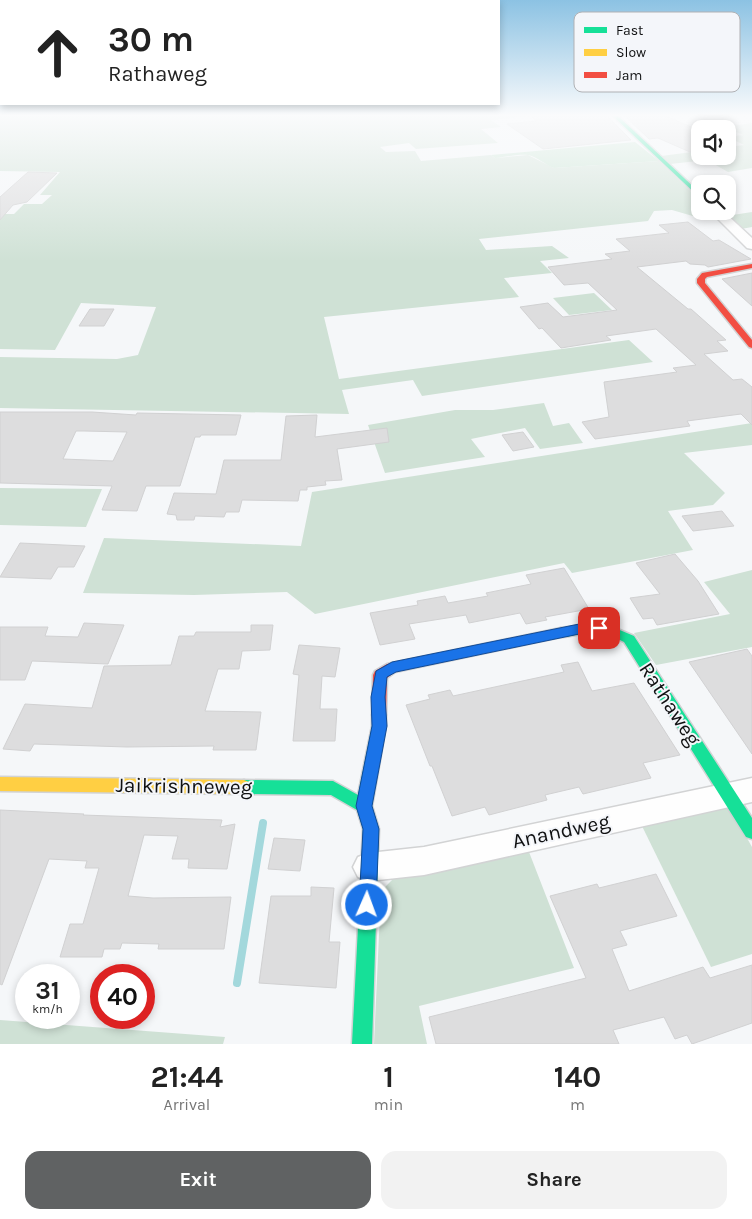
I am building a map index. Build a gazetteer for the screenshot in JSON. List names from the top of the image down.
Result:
{
  "streets": {
    "street": ["Rathaweg", "Jaikrishneweg", "Anandweg"]
  },
  "crossings": [
    ["Rathaweg", "Jaikrishneweg"],
    ["Rathaweg", "Anandweg"]
  ],
  "legend": ["Fast", "Slow", "Jam"],
  "page": {
    "turn": ["30 m", "Rathaweg"],
    "speed": "31 km/h",
    "limit": "40",
    "eta": [
      "21:44",
      "Arrival",
      "1",
      "min",
      "140",
      "m"
    ],
    "buttons": ["Exit", "Share"]
  }
}
